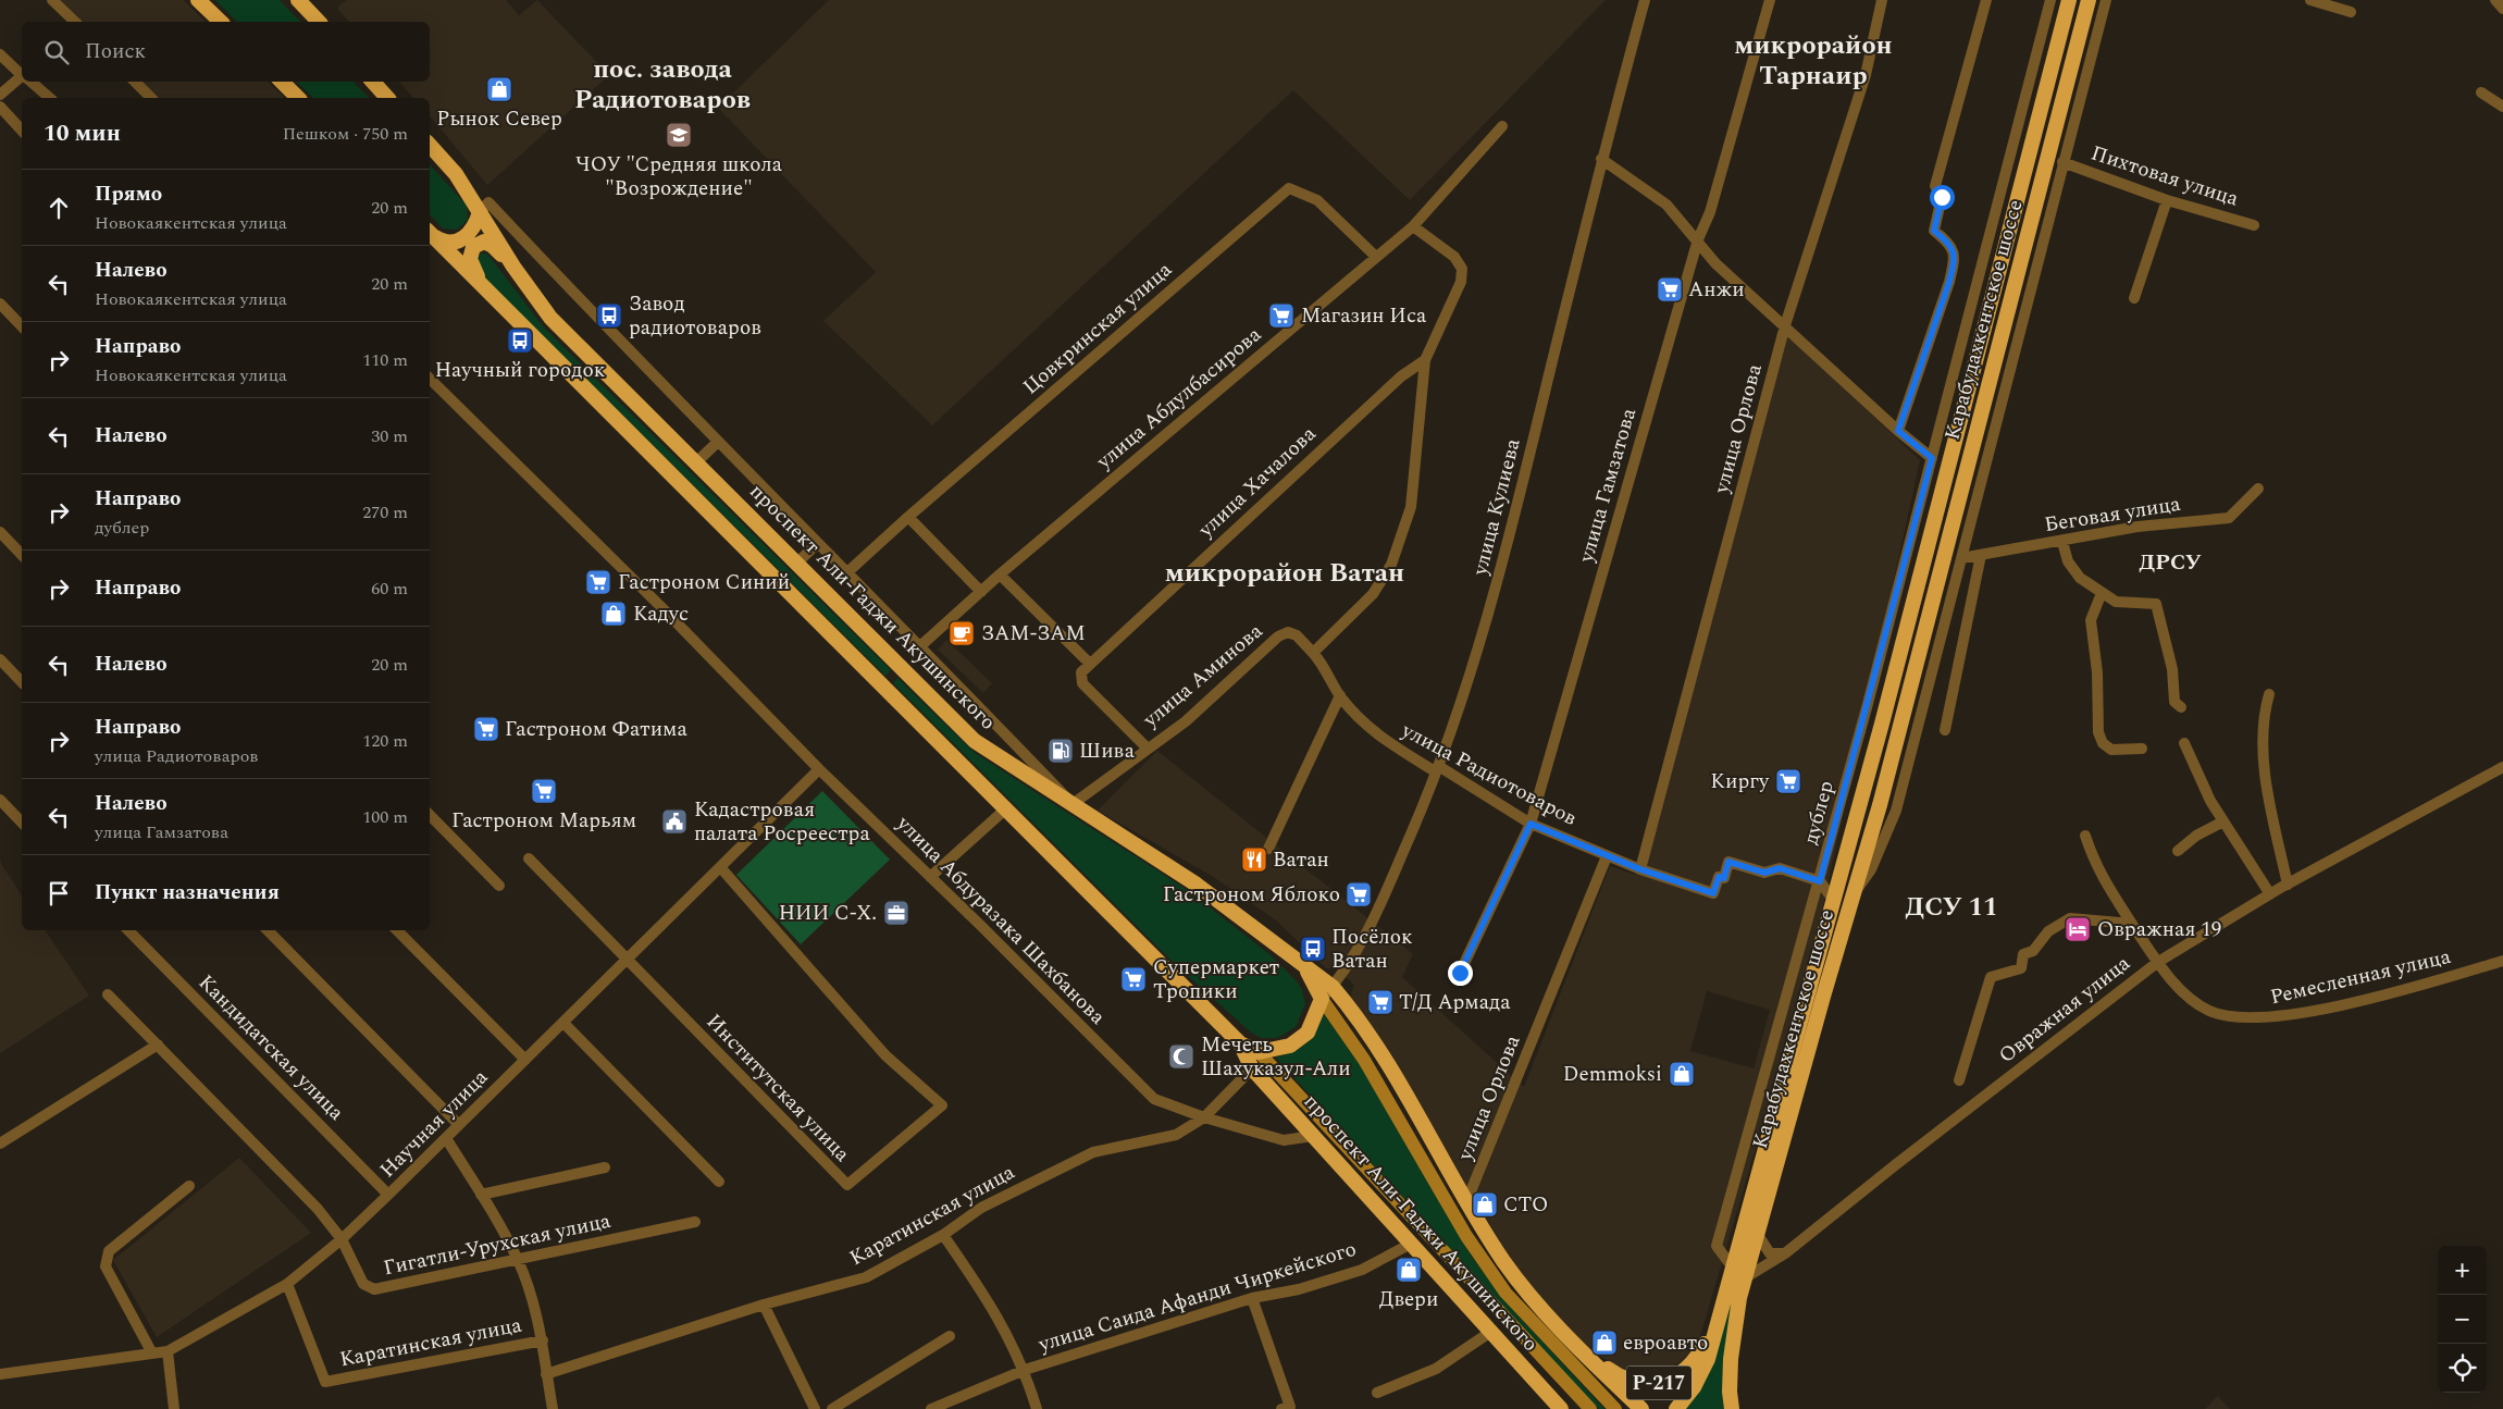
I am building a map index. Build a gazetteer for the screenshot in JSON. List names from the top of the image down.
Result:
{
  "streets": {
    "highway": ["Карабудахкентское шоссе", "проспект Али-Гаджи Акушинского", "Р-217"],
    "street": [
      "Пихтовая улица",
      "Цовкринская улица",
      "улица Абдулбасирова",
      "улица Орлова",
      "улица Хачалова",
      "улица Гамзатова",
      "улица Кулиева",
      "Беговая улица",
      "улица Аминова",
      "улица Радиотоваров",
      "дублер",
      "улица Абдуразака Шахбанова",
      "Ремесленная улица",
      "Овражная улица",
      "Кандидатская улица",
      "Институтская улица",
      "Научная улица",
      "Каратинская улица",
      "Гигатли-Урухская улица",
      "улица Саида Афанди Чиркейского"
    ]
  },
  "crossings": [
    ["Карабудахкентское шоссе", "дублер"],
    ["Карабудахкентское шоссе", "Овражная улица"],
    ["Карабудахкентское шоссе", "Р-217"],
    ["Цовкринская улица", "улица Абдулбасирова"],
    ["улица Орлова", "проспект Али-Гаджи Акушинского"],
    ["улица Орлова", "улица Радиотоваров"],
    ["улица Хачалова", "улица Аминова"],
    ["улица Гамзатова", "улица Радиотоваров"],
    ["улица Кулиева", "проспект Али-Гаджи Акушинского"],
    ["улица Кулиева", "улица Радиотоваров"],
    ["проспект Али-Гаджи Акушинского", "улица Аминова"],
    ["проспект Али-Гаджи Акушинского", "улица Абдуразака Шахбанова"],
    ["проспект Али-Гаджи Акушинского", "Каратинская улица"],
    ["проспект Али-Гаджи Акушинского", "улица Саида Афанди Чиркейского"],
    ["проспект Али-Гаджи Акушинского", "Р-217"],
    ["улица Аминова", "улица Радиотоваров"],
    ["улица Радиотоваров", "дублер"],
    ["улица Абдуразака Шахбанова", "Научная улица"],
    ["улица Абдуразака Шахбанова", "Каратинская улица"],
    ["Ремесленная улица", "Овражная улица"],
    ["Кандидатская улица", "Научная улица"],
    ["Институтская улица", "Научная улица"],
    ["Научная улица", "Каратинская улица"],
    ["Научная улица", "Гигатли-Урухская улица"]
  ],
  "districts": [
    "микрорайон Тарнаир",
    "пос. завода Радиотоваров",
    "ДРСУ",
    "микрорайон Ватан",
    "ДСУ 11"
  ],
  "places": {
    "shop": [
      "Рынок Север",
      "Кадус",
      "Demmoksi",
      "СТО",
      "Двери",
      "евроавто"
    ],
    "school or university": ["ЧОУ \"Средняя школа \"Возрождение\""],
    "supermarket": [
      "Анжи",
      "Магазин Иса",
      "Гастроном Синий",
      "Гастроном Фатима",
      "Киргу",
      "Гастроном Марьям",
      "Гастроном Яблоко",
      "Супермаркет Тропики",
      "Т/Д Армада"
    ],
    "bus stop": ["Завод радиотоваров", "Научный городок", "Посёлок Ватан"],
    "cafe": ["ЗАМ-ЗАМ"],
    "fuel station": ["Шива"],
    "public building": ["Кадастровая палата Росреестра"],
    "restaurant": ["Ватан"],
    "office": ["НИИ С-Х."],
    "hotel": ["Овражная 19"],
    "mosque": ["Мечеть Шахуказул-Али"]
  },
  "page": {
    "search": "Поиск",
    "heading": ["10 мин", "Пешком · 750 m"],
    "list": [
      ["Прямо", "Новокаякентская улица", "20 m"],
      ["Налево", "Новокаякентская улица", "20 m"],
      ["Направо", "Новокаякентская улица", "110 m"],
      ["Налево", "30 m"],
      ["Направо", "дублер", "270 m"],
      ["Направо", "60 m"],
      ["Налево", "20 m"],
      ["Направо", "улица Радиотоваров", "120 m"],
      ["Налево", "улица Гамзатова", "100 m"],
      "Пункт назначения"
    ],
    "map_buttons": ["+", "−"]
  }
}
